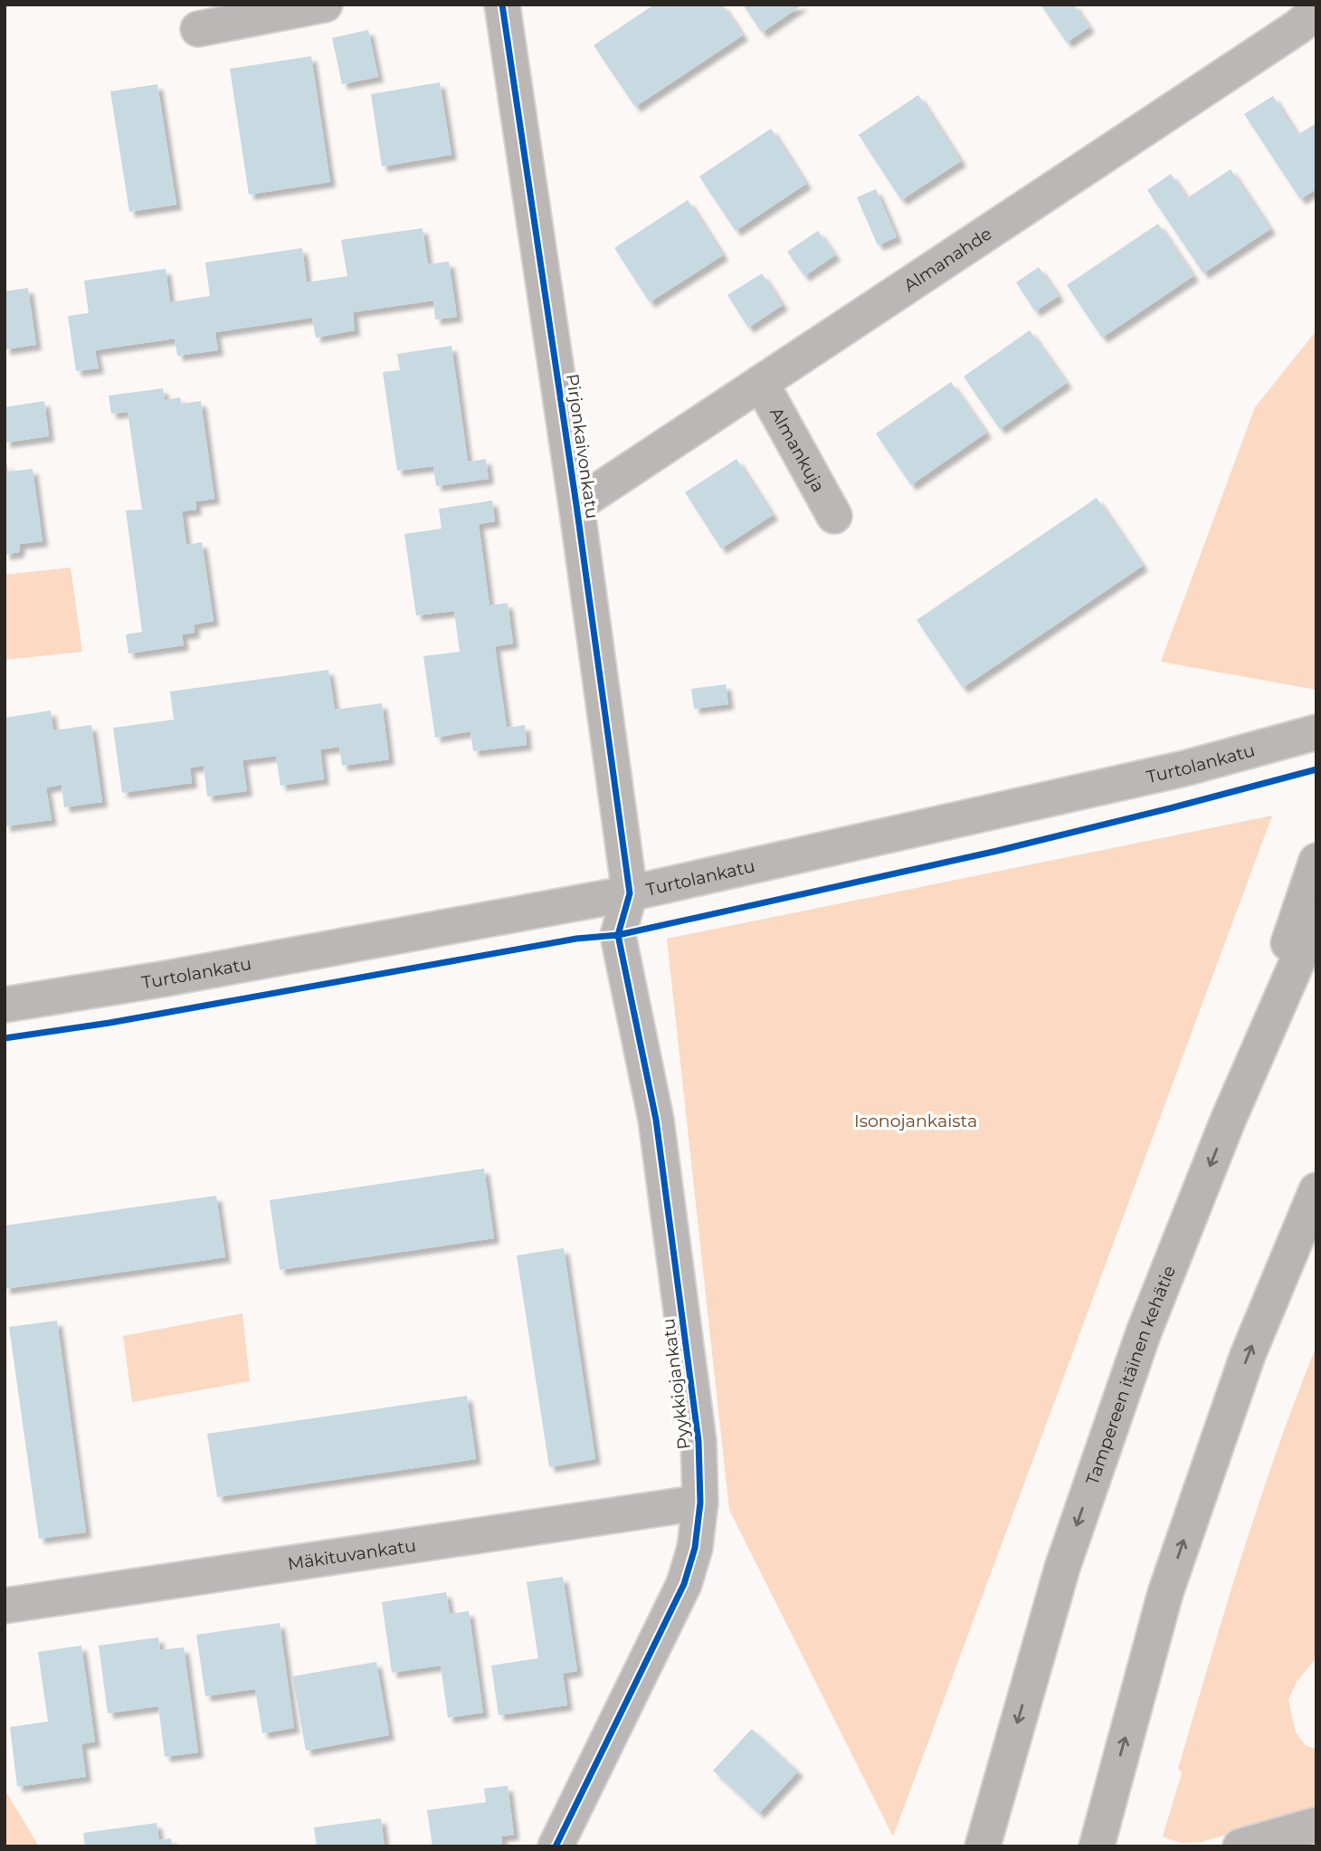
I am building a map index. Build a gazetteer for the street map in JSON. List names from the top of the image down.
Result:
{
  "streets": {
    "highway": ["Tampereen itäinen kehätie"],
    "main road": ["Pirjonkaivonkatu", "Turtolankatu"],
    "street": [
      "Almanahde",
      "Almankuja",
      "Pyykkiojankatu",
      "Mäkituvankatu"
    ]
  },
  "crossings": [
    ["Almanahde", "Pirjonkaivonkatu"],
    ["Almanahde", "Almankuja"],
    ["Pirjonkaivonkatu", "Turtolankatu"],
    ["Pirjonkaivonkatu", "Pyykkiojankatu"],
    ["Turtolankatu", "Pyykkiojankatu"],
    ["Pyykkiojankatu", "Mäkituvankatu"]
  ],
  "parks": ["Isonojankaista"]
}
